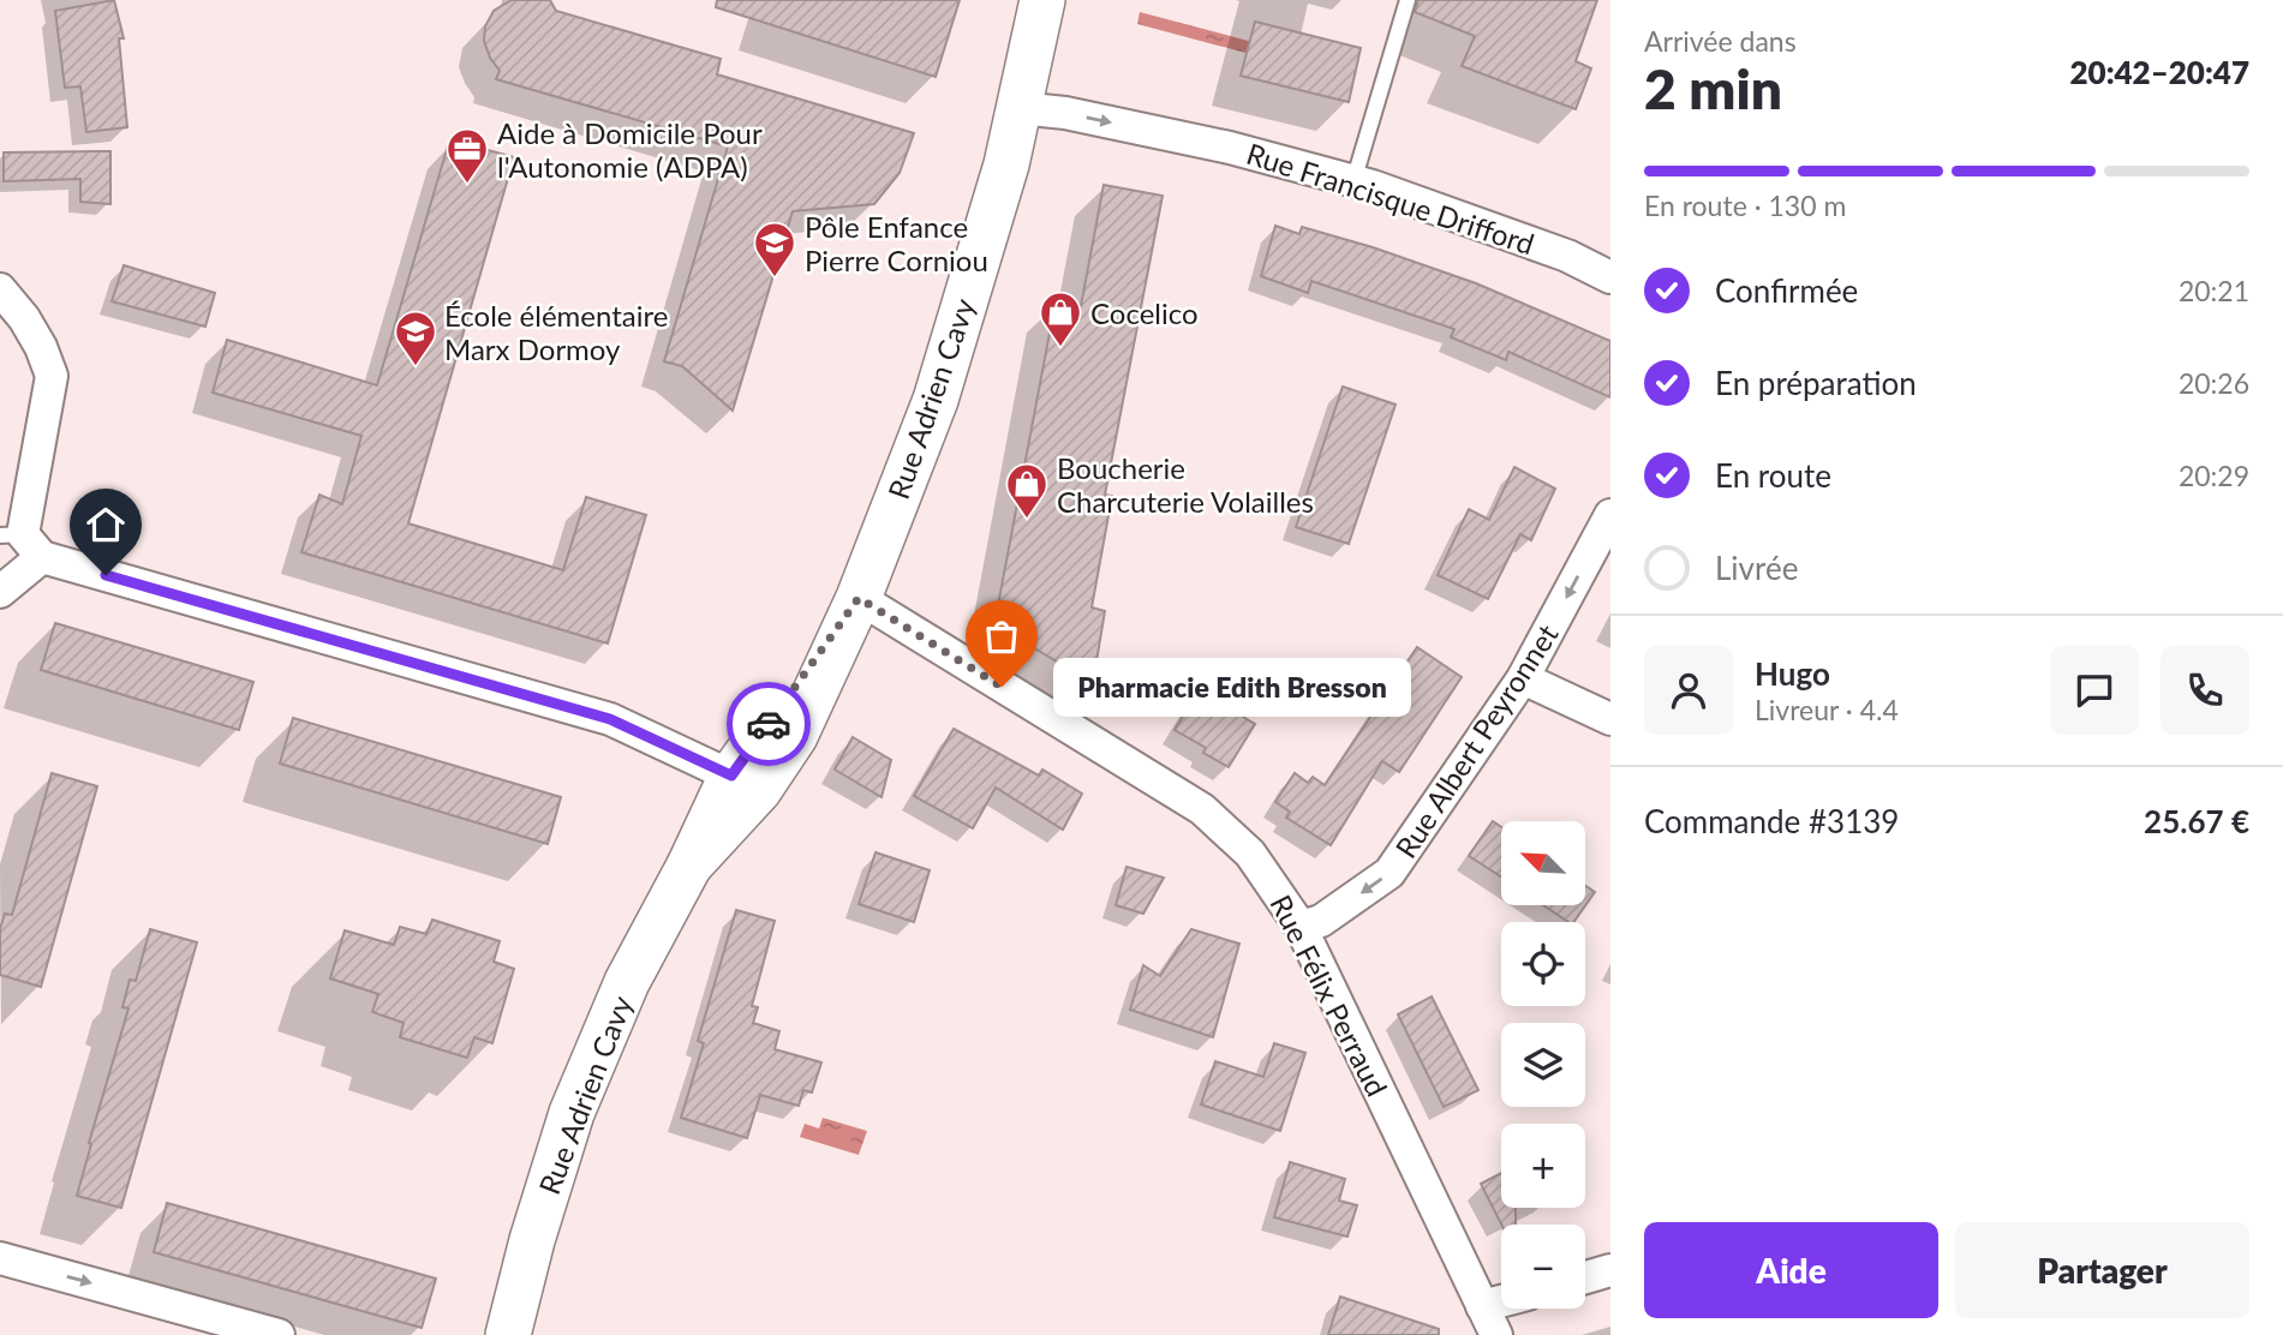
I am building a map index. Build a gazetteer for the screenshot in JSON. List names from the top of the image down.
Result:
{
  "streets": {
    "main road": ["Rue Adrien Cavy"],
    "street": ["Rue Francisque Drifford", "Rue Albert Peyronnet", "Rue Félix Perraud"]
  },
  "crossings": [
    ["Rue Francisque Drifford", "Rue Adrien Cavy"],
    ["Rue Adrien Cavy", "Rue Félix Perraud"],
    ["Rue Albert Peyronnet", "Rue Félix Perraud"]
  ],
  "one_way": ["Rue Francisque Drifford", "Rue Albert Peyronnet"],
  "places": {
    "office": ["Aide à Domicile Pour l'Autonomie (ADPA)"],
    "school or university": ["Pôle Enfance Pierre Corniou", "École élémentaire Marx Dormoy"],
    "shop": ["Cocelico", "Boucherie Charcuterie Volailles"],
    "other": ["Pharmacie Edith Bresson"]
  },
  "north": "top left",
  "page": {
    "heading": ["2 min", "Arrivée dans", "20:42–20:47"],
    "panel": [
      "Hugo",
      "Livreur · 4.4",
      "Commande #3139",
      "25.67 €"
    ],
    "bar": "En route · 130 m",
    "list": [
      ["Confirmée", "20:21"],
      ["En préparation", "20:26"],
      ["En route", "20:29"],
      "Livrée"
    ],
    "bubble": "Pharmacie Edith Bresson",
    "map_buttons": ["+", "−"],
    "buttons": ["Aide", "Partager"]
  }
}
